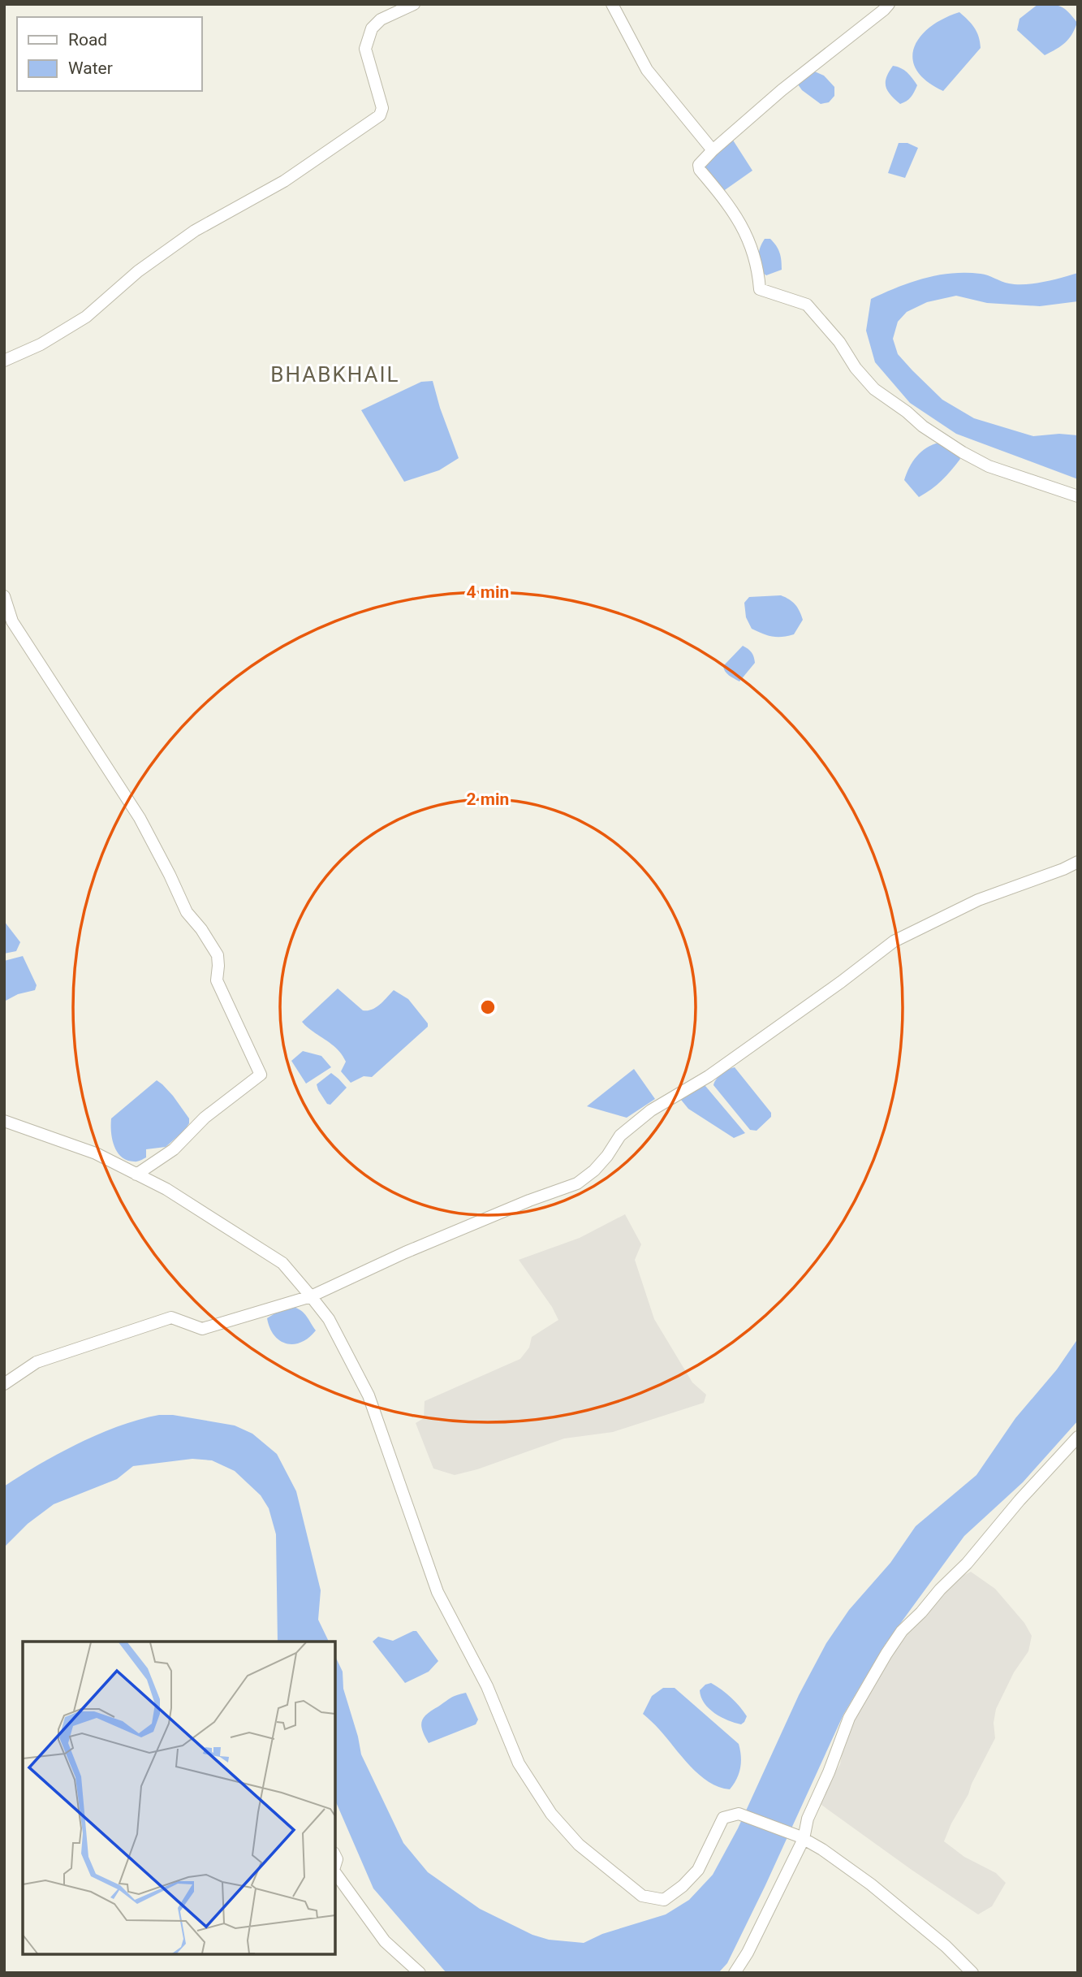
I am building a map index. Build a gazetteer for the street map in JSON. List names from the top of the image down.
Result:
{
  "districts": ["BHABKHAIL"],
  "legend": ["Road", "Water"],
  "rings": ["4 min", "2 min"]
}
